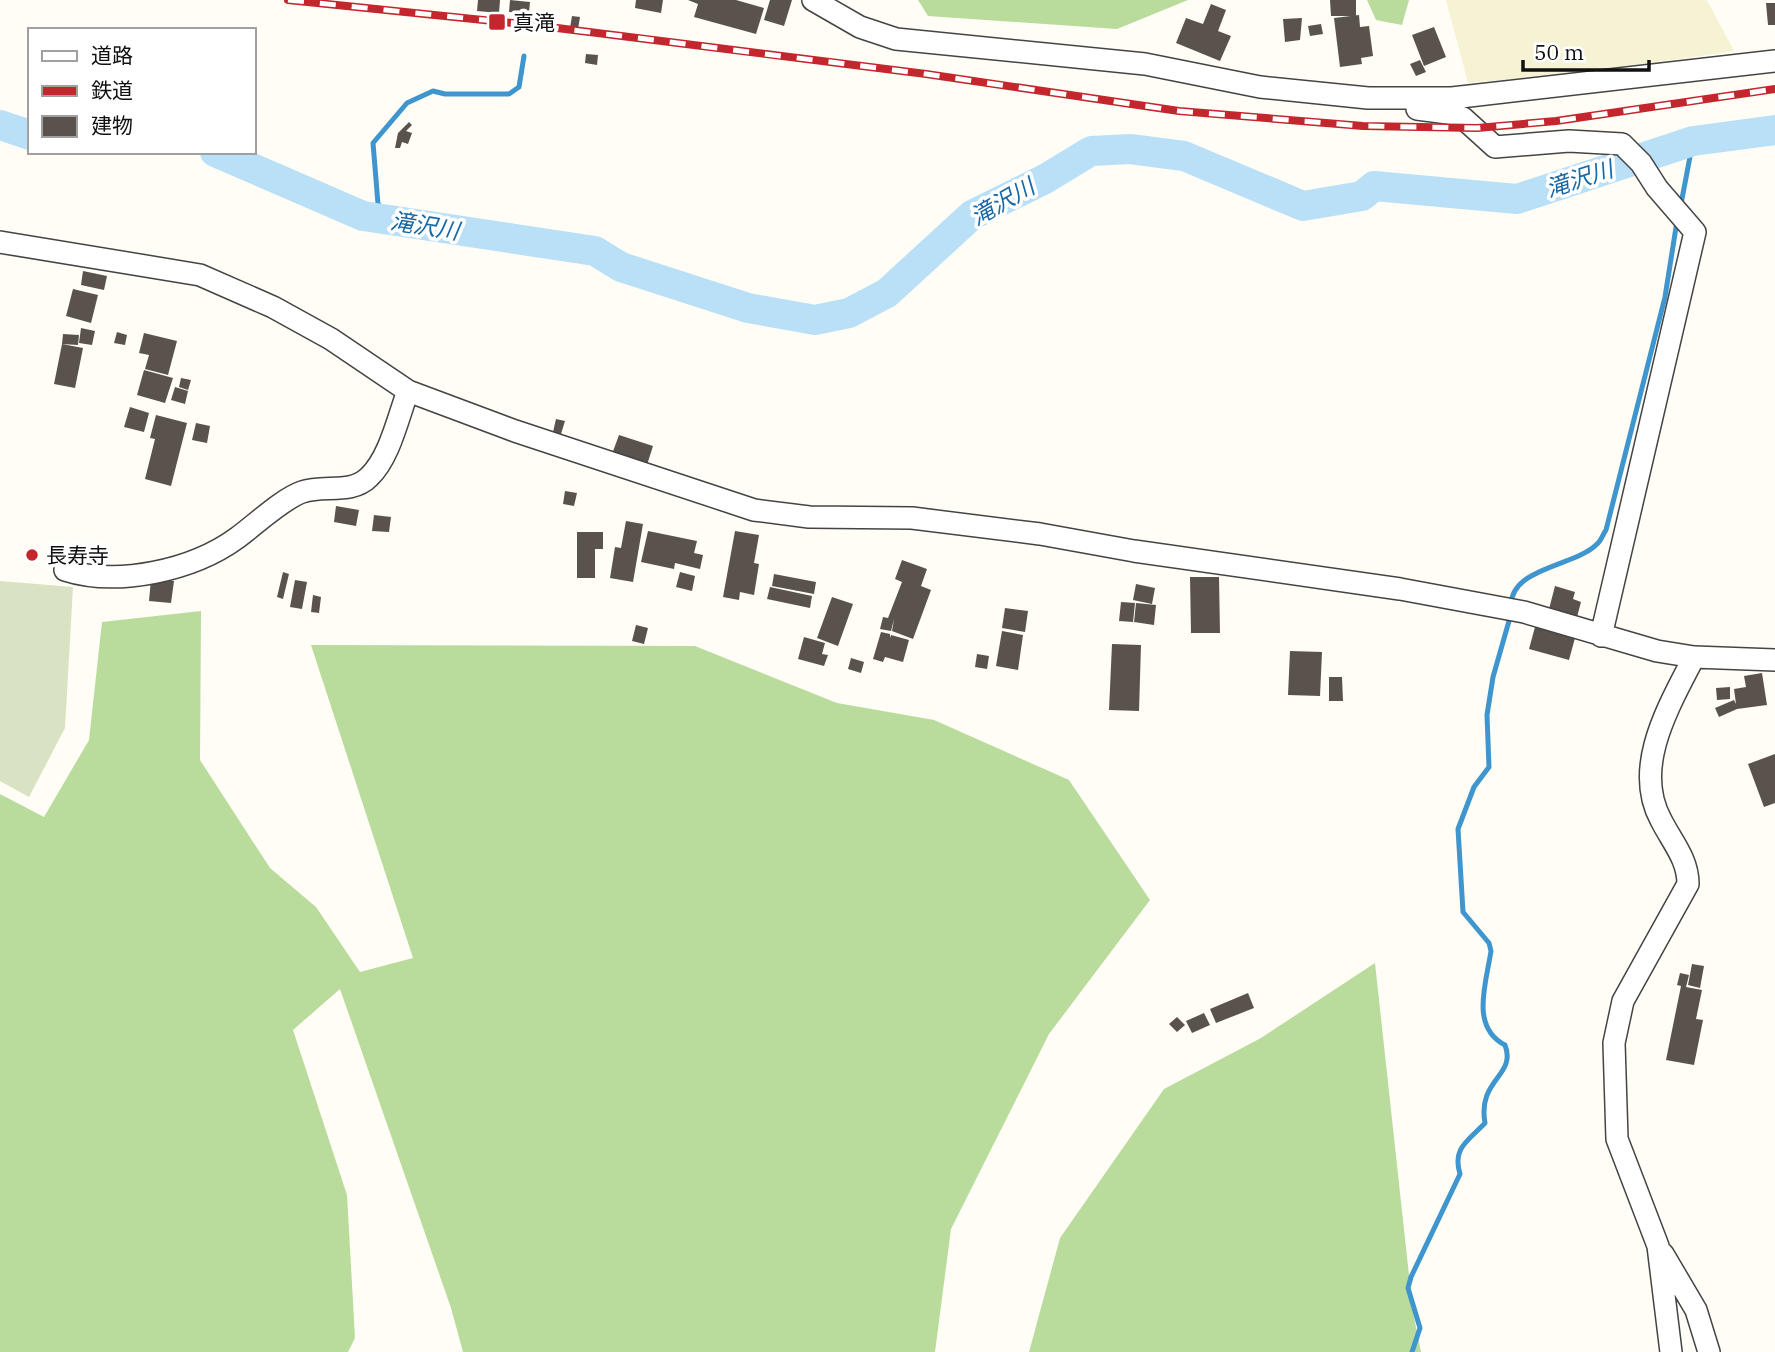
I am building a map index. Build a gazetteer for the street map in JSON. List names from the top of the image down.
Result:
{
  "water": ["滝沢川"],
  "places": {
    "transit": ["真滝"],
    "other": ["長寿寺"]
  },
  "legend": ["道路", "鉄道", "建物"],
  "scale_bar": "50 m"
}
